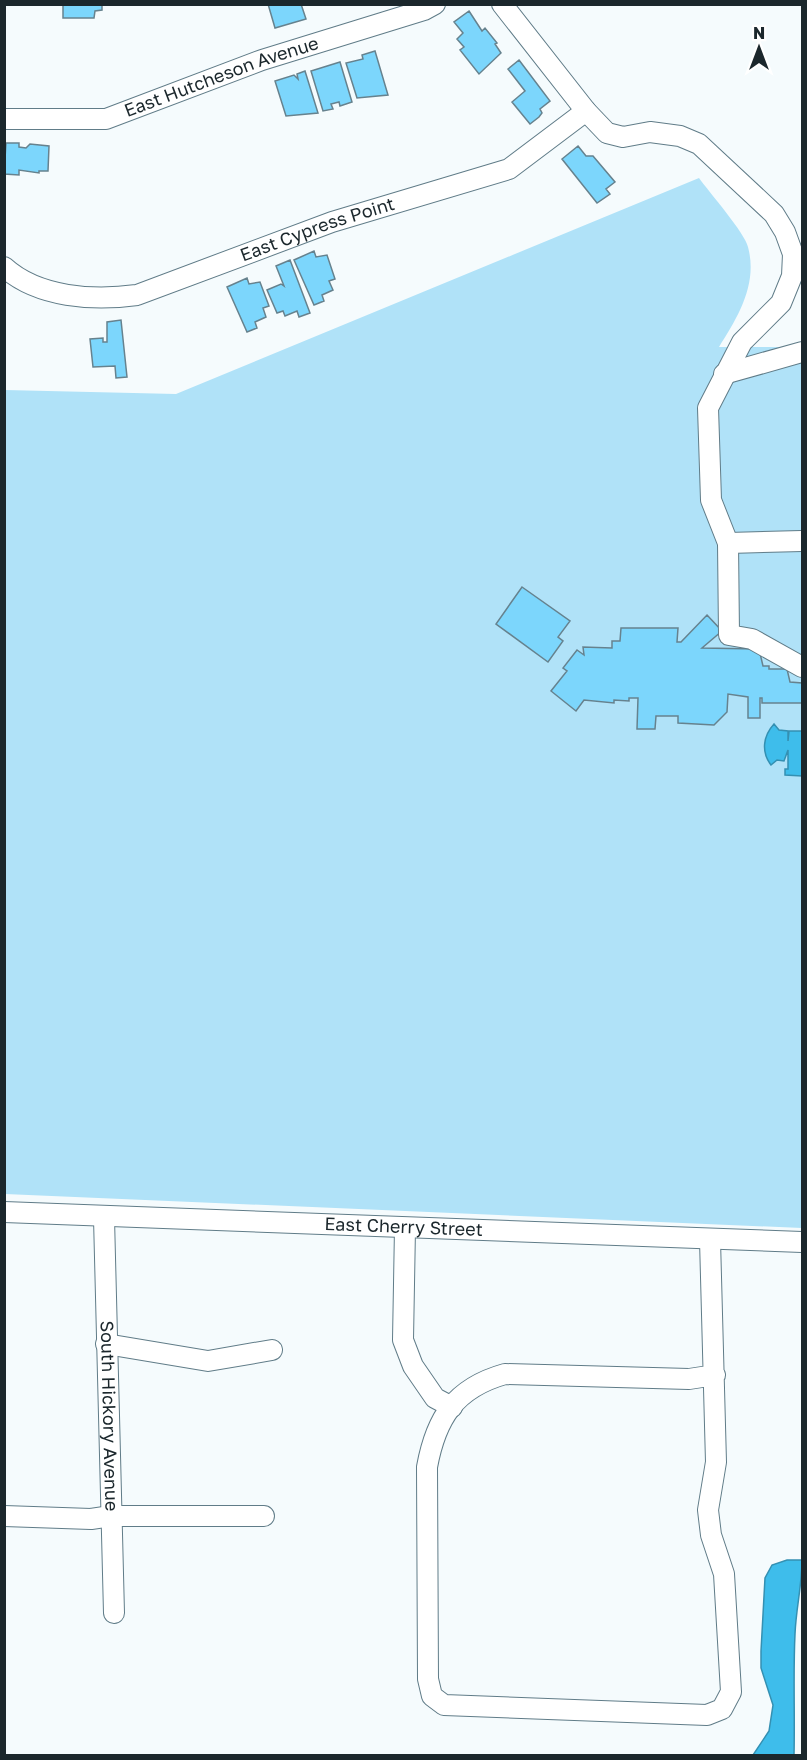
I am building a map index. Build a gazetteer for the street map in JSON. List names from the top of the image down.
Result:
{
  "streets": {
    "street": [
      "East Hutcheson Avenue",
      "East Cypress Point",
      "East Cherry Street",
      "South Hickory Avenue"
    ]
  },
  "crossings": [
    ["East Cherry Street", "South Hickory Avenue"]
  ],
  "north": "top"
}
